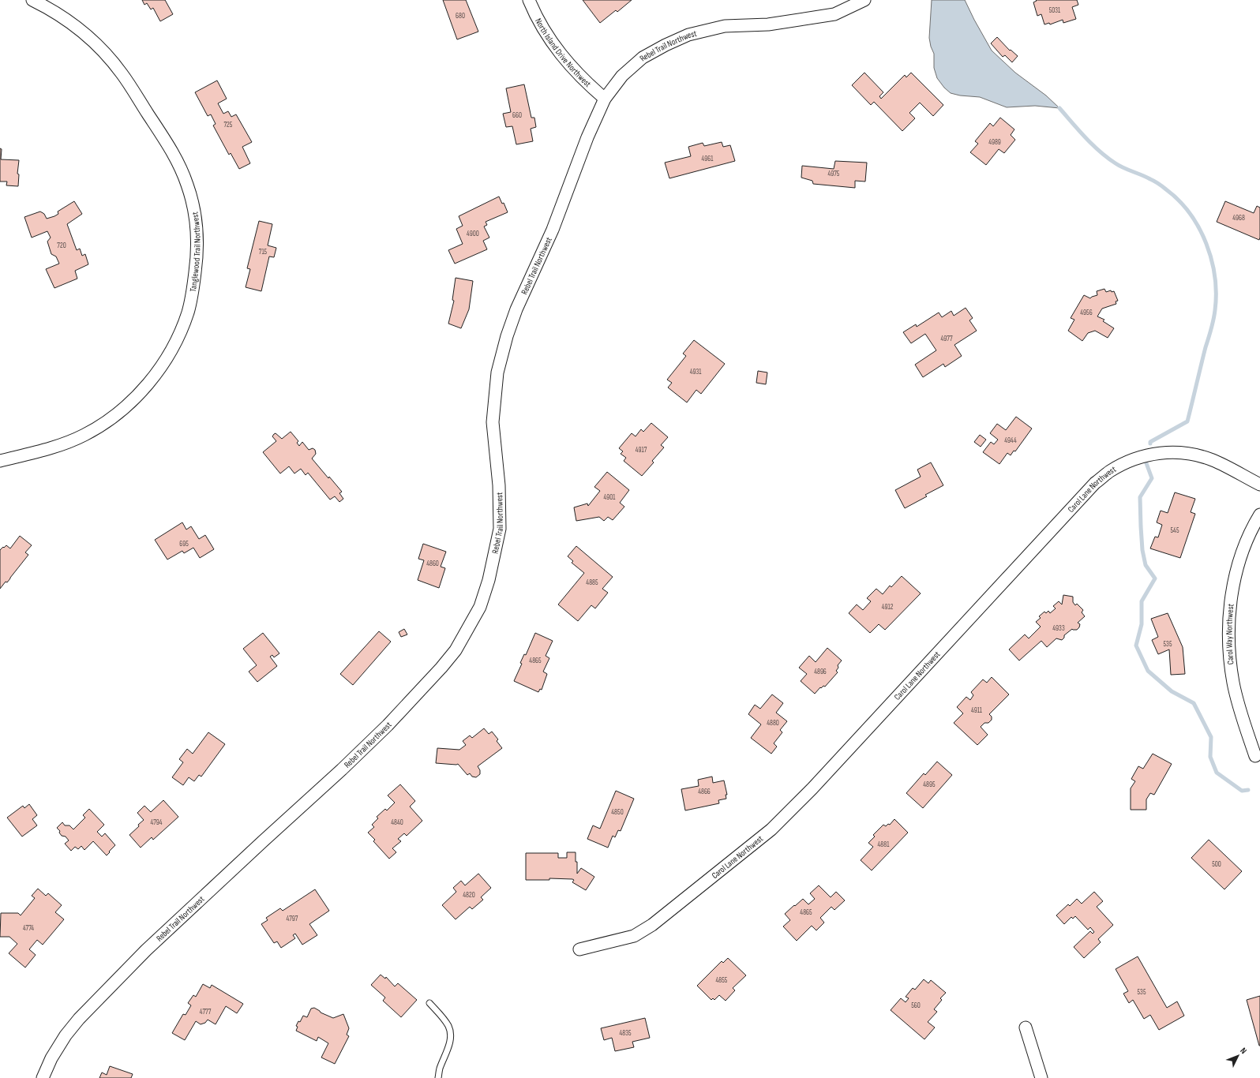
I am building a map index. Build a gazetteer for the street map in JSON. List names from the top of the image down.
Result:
{
  "streets": {
    "street": [
      "Rebel Trail Northwest",
      "North Island Drive Northwest",
      "Tanglewood Trail Northwest",
      "Carol Lane Northwest",
      "Carol Way Northwest"
    ]
  },
  "crossings": [
    ["Rebel Trail Northwest", "North Island Drive Northwest"]
  ],
  "house_numbers": [
    "5031",
    "680",
    "660",
    "725",
    "4989",
    "4961",
    "4975",
    "4968",
    "4900",
    "720",
    "715",
    "4956",
    "4977",
    "4931",
    "4944",
    "4917",
    "4901",
    "545",
    "695",
    "4860",
    "4885",
    "4912",
    "4933",
    "535",
    "4865",
    "4896",
    "4911",
    "4880",
    "4895",
    "4866",
    "4850",
    "4794",
    "4840",
    "4881",
    "500",
    "4820",
    "4865",
    "4797",
    "4774",
    "4855",
    "535",
    "560",
    "4777",
    "4835"
  ],
  "north": "top right"
}
